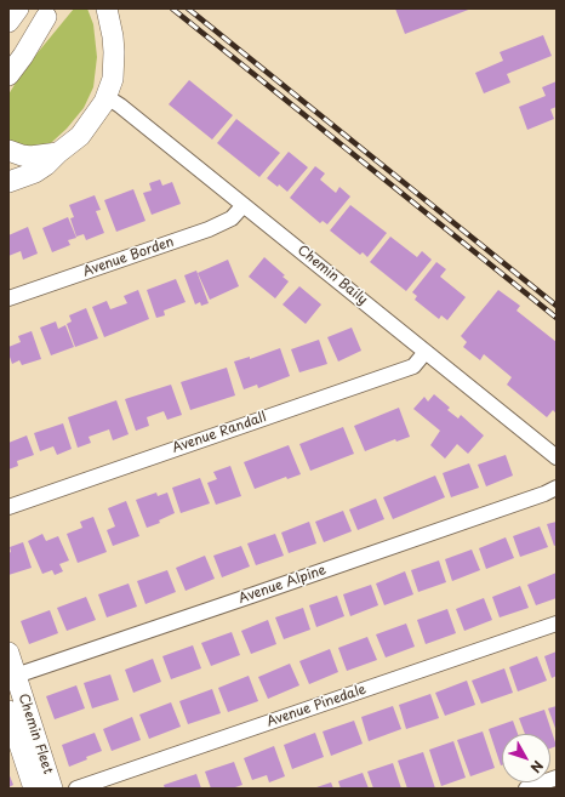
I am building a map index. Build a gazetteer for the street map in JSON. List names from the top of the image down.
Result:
{
  "streets": {
    "main road": ["Chemin Fleet"],
    "street": [
      "Avenue Borden",
      "Chemin Baily",
      "Avenue Randall",
      "Avenue Alpine",
      "Avenue Pinedale"
    ]
  },
  "crossings": [
    ["Avenue Borden", "Chemin Baily"],
    ["Chemin Baily", "Avenue Randall"],
    ["Avenue Alpine", "Chemin Fleet"]
  ],
  "north": "bottom right"
}
